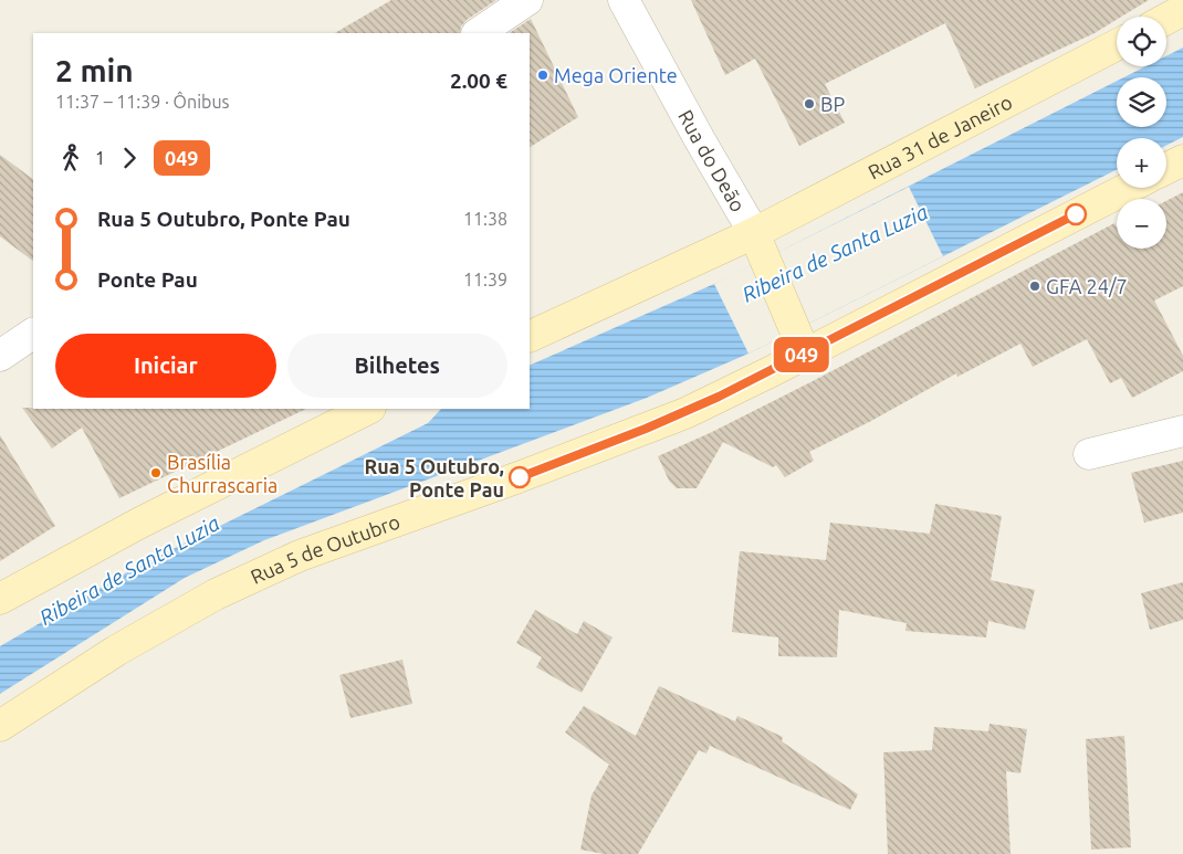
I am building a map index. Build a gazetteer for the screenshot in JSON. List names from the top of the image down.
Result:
{
  "streets": {
    "main road": ["Rua 31 de Janeiro", "Rua 5 de Outubro"],
    "street": ["Rua do Deão"]
  },
  "crossings": [
    ["Rua 31 de Janeiro", "Rua do Deão"]
  ],
  "water": ["Ribeira de Santa Luzia"],
  "places": [
    "Mega Oriente",
    "BP",
    "GFA 24/7",
    "Brasília Churrascaria",
    "Rua 5 Outubro, Ponte Pau"
  ],
  "lines": ["bus line 049"],
  "page": {
    "on_map": "049",
    "map_buttons": ["+", "−"],
    "heading": ["2 min", "11:37 – 11:39 · Ônibus", "2.00 €"],
    "legs": ["1", "049"],
    "list": [
      {
        "name": "Rua 5 Outubro, Ponte Pau",
        "value": "11:38"
      },
      {
        "name": "Ponte Pau",
        "value": "11:39"
      }
    ],
    "buttons": ["Iniciar", "Bilhetes"]
  }
}
